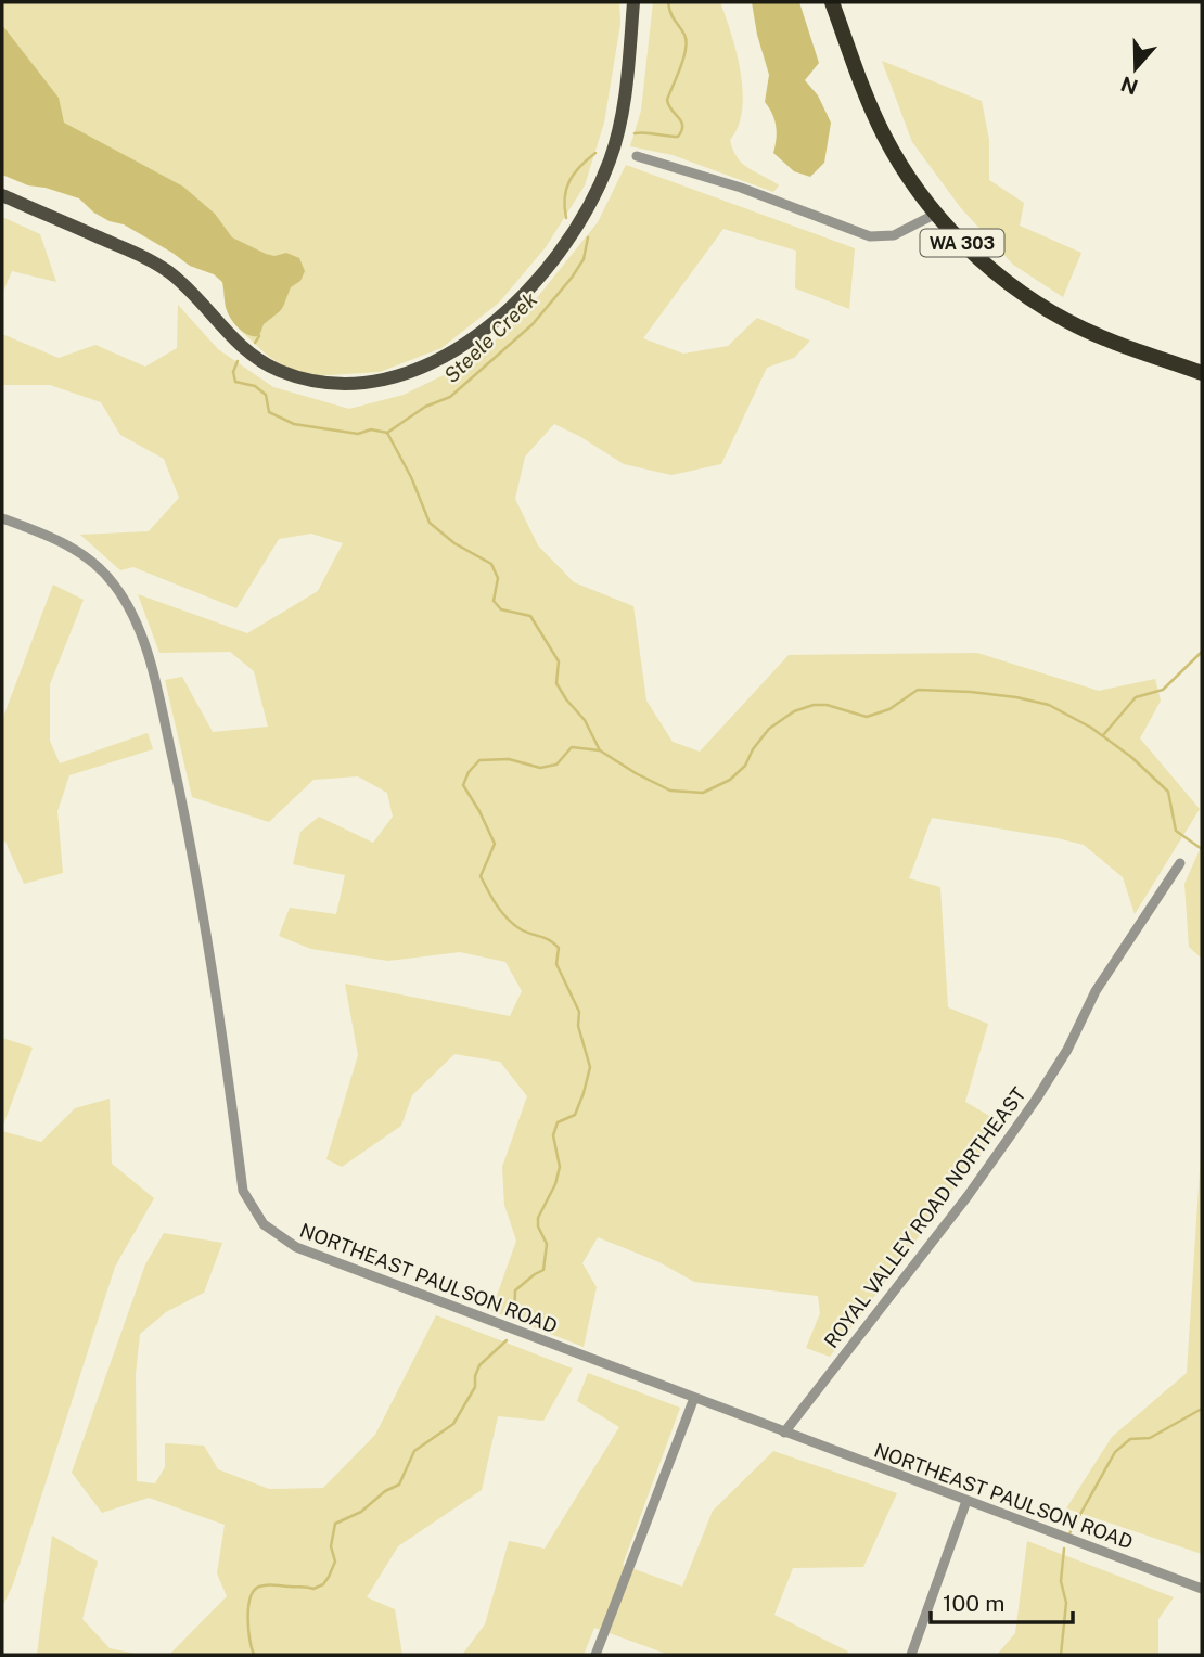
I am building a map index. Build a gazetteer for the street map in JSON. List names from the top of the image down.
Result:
{
  "streets": {
    "highway": ["WA 303"],
    "street": ["ROYAL VALLEY ROAD NORTHEAST", "NORTHEAST PAULSON ROAD"]
  },
  "crossings": [
    ["ROYAL VALLEY ROAD NORTHEAST", "NORTHEAST PAULSON ROAD"]
  ],
  "water": ["Steele Creek"],
  "scale_bar": "100 m",
  "north": "bottom"
}
